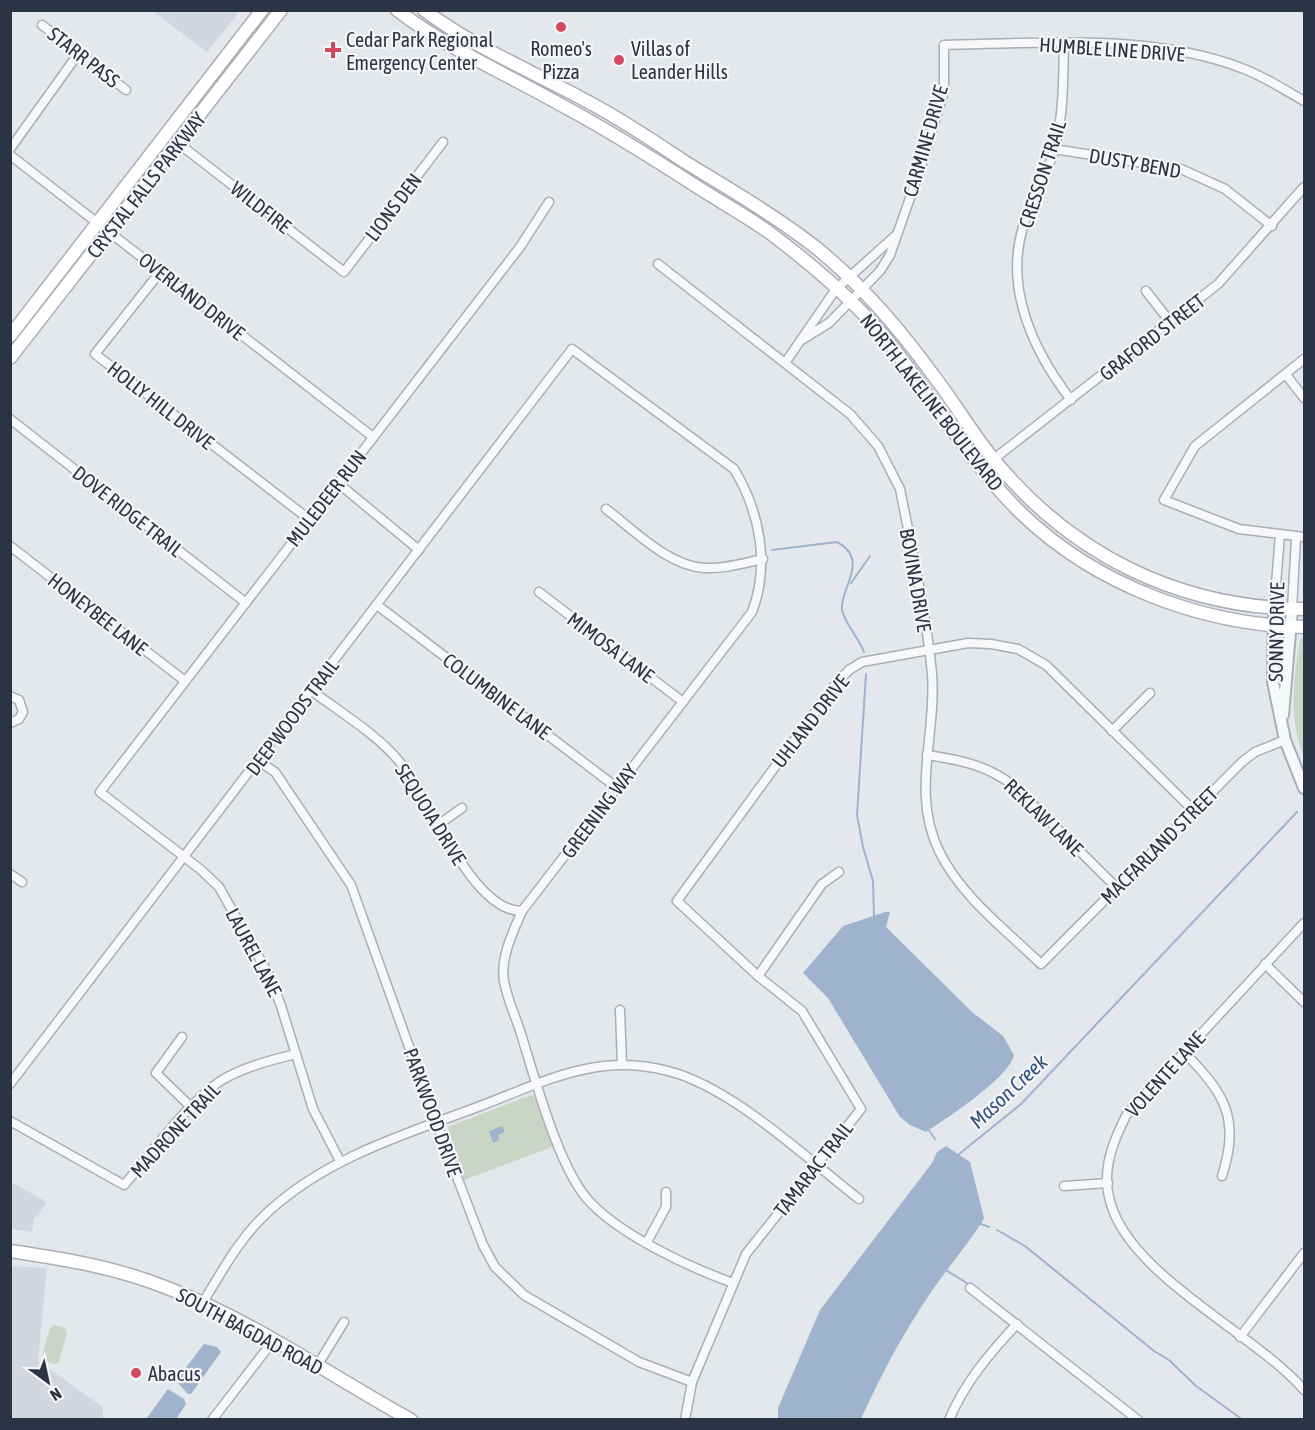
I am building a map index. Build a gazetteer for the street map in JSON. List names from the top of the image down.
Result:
{
  "streets": {
    "main road": ["CRYSTAL FALLS PARKWAY", "NORTH LAKELINE BOULEVARD", "SOUTH BAGDAD ROAD"],
    "street": [
      "HUMBLE LINE DRIVE",
      "STARR PASS",
      "CARMINE DRIVE",
      "DUSTY BEND",
      "CRESSON TRAIL",
      "WILDFIRE",
      "LIONS DEN",
      "OVERLAND DRIVE",
      "GRAFORD STREET",
      "HOLLY HILL DRIVE",
      "MULEDEER RUN",
      "DOVE RIDGE TRAIL",
      "BOVINA DRIVE",
      "HONEYBEE LANE",
      "SONNY DRIVE",
      "MIMOSA LANE",
      "COLUMBINE LANE",
      "DEEPWOODS TRAIL",
      "UHLAND DRIVE",
      "GREENING WAY",
      "SEQUOIA DRIVE",
      "REKLAW LANE",
      "MACFARLAND STREET",
      "LAUREL LANE",
      "VOLENTE LANE",
      "PARKWOOD DRIVE",
      "MADRONE TRAIL",
      "TAMARAC TRAIL"
    ]
  },
  "crossings": [
    ["HUMBLE LINE DRIVE", "CARMINE DRIVE"],
    ["HUMBLE LINE DRIVE", "CRESSON TRAIL"],
    ["CARMINE DRIVE", "NORTH LAKELINE BOULEVARD"],
    ["CARMINE DRIVE", "BOVINA DRIVE"],
    ["DUSTY BEND", "CRESSON TRAIL"],
    ["DUSTY BEND", "GRAFORD STREET"],
    ["CRESSON TRAIL", "GRAFORD STREET"],
    ["CRYSTAL FALLS PARKWAY", "WILDFIRE"],
    ["CRYSTAL FALLS PARKWAY", "OVERLAND DRIVE"],
    ["WILDFIRE", "LIONS DEN"],
    ["OVERLAND DRIVE", "HOLLY HILL DRIVE"],
    ["OVERLAND DRIVE", "MULEDEER RUN"],
    ["GRAFORD STREET", "NORTH LAKELINE BOULEVARD"],
    ["NORTH LAKELINE BOULEVARD", "SONNY DRIVE"],
    ["HOLLY HILL DRIVE", "MULEDEER RUN"],
    ["MULEDEER RUN", "DOVE RIDGE TRAIL"],
    ["MULEDEER RUN", "HONEYBEE LANE"],
    ["MULEDEER RUN", "LAUREL LANE"],
    ["BOVINA DRIVE", "UHLAND DRIVE"],
    ["BOVINA DRIVE", "REKLAW LANE"],
    ["BOVINA DRIVE", "MACFARLAND STREET"],
    ["SONNY DRIVE", "MACFARLAND STREET"],
    ["MIMOSA LANE", "GREENING WAY"],
    ["COLUMBINE LANE", "DEEPWOODS TRAIL"],
    ["COLUMBINE LANE", "GREENING WAY"],
    ["DEEPWOODS TRAIL", "GREENING WAY"],
    ["DEEPWOODS TRAIL", "SEQUOIA DRIVE"],
    ["DEEPWOODS TRAIL", "LAUREL LANE"],
    ["DEEPWOODS TRAIL", "PARKWOOD DRIVE"],
    ["UHLAND DRIVE", "MACFARLAND STREET"],
    ["UHLAND DRIVE", "TAMARAC TRAIL"],
    ["GREENING WAY", "SEQUOIA DRIVE"],
    ["GREENING WAY", "TAMARAC TRAIL"],
    ["REKLAW LANE", "MACFARLAND STREET"],
    ["LAUREL LANE", "MADRONE TRAIL"],
    ["PARKWOOD DRIVE", "TAMARAC TRAIL"]
  ],
  "water": ["Mason Creek"],
  "places": {
    "other": ["Romeo's Pizza", "Villas of Leander Hills", "Abacus"],
    "health": ["Cedar Park Regional Emergency Center"]
  },
  "north": "bottom right"
}
